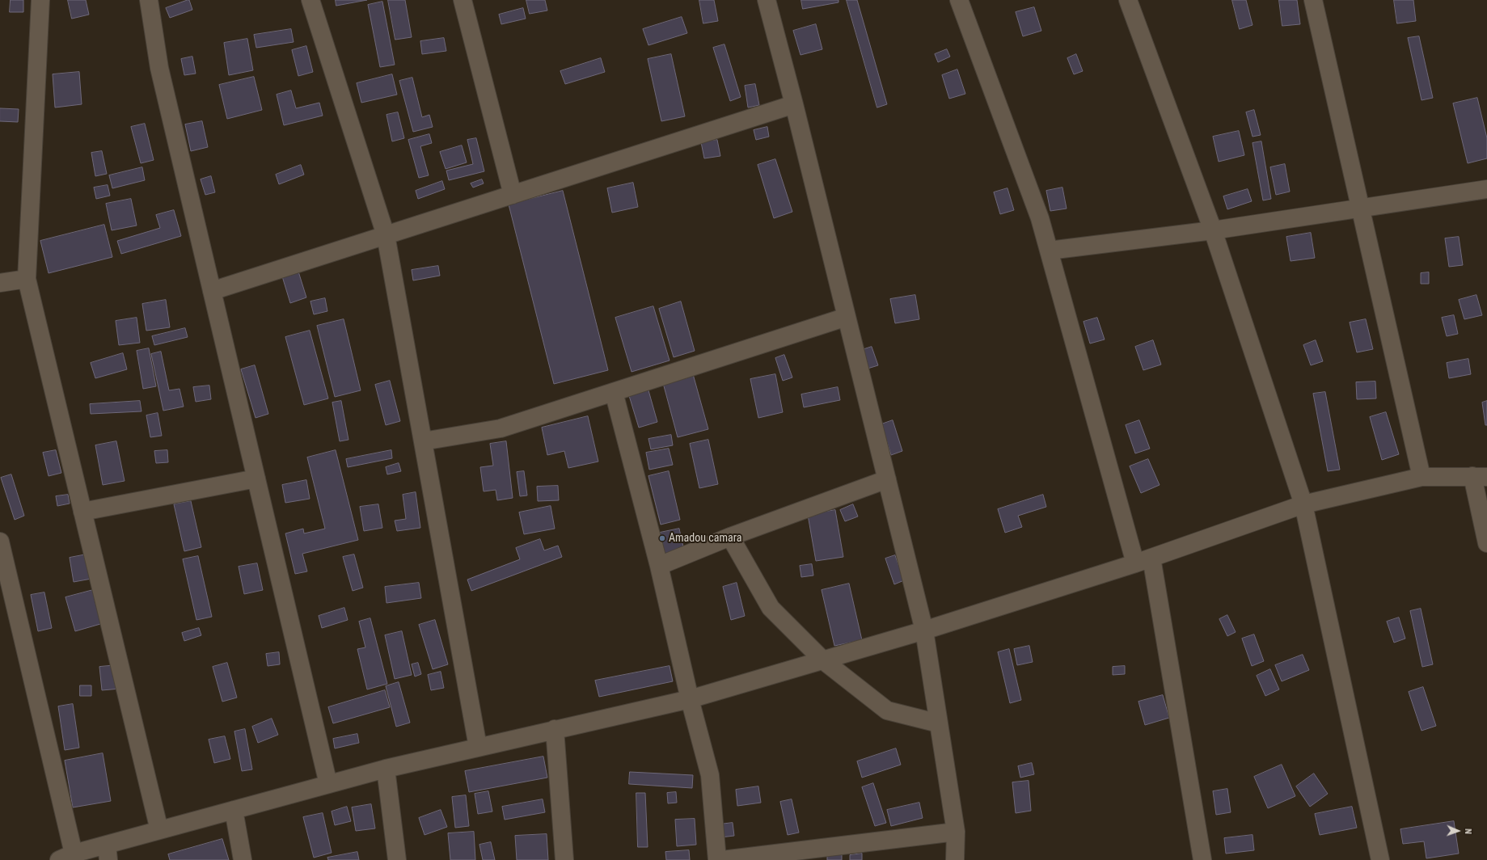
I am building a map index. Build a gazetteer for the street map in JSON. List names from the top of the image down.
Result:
{
  "places": ["Amadou camara"],
  "north": "right"
}
